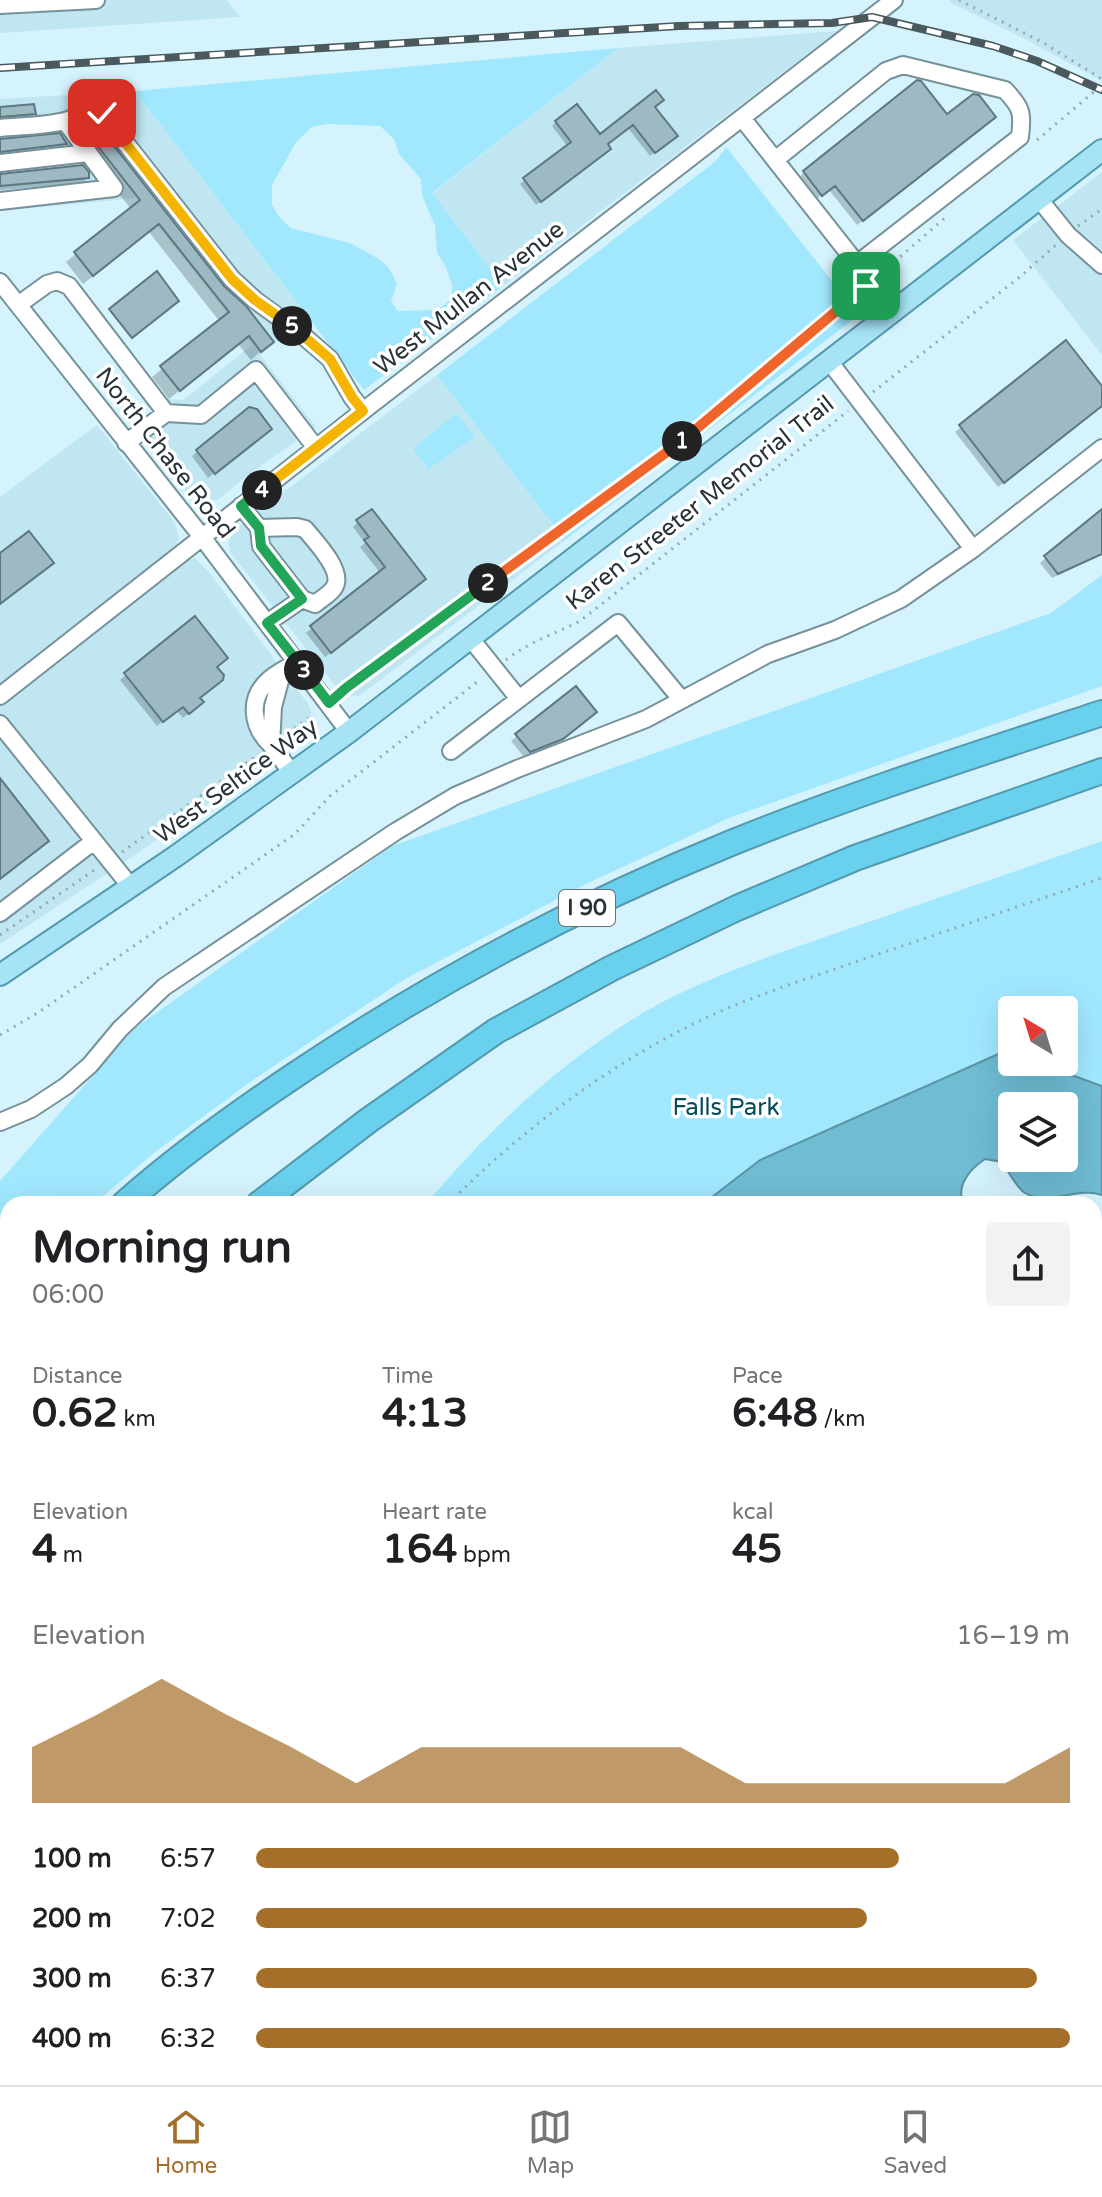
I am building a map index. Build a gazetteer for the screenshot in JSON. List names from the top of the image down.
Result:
{
  "streets": {
    "highway": ["I 90"],
    "main road": ["West Seltice Way"],
    "street": ["West Mullan Avenue", "North Chase Road"],
    "path": ["Karen Streeter Memorial Trail"]
  },
  "crossings": [
    ["West Mullan Avenue", "North Chase Road"],
    ["North Chase Road", "West Seltice Way"]
  ],
  "parks": ["Falls Park"],
  "north": "top left",
  "page": {
    "pins": [
      "5",
      "1",
      "4",
      "2",
      "3"
    ],
    "heading": ["Morning run", "06:00"],
    "stats": [
      ["Distance", "0.62 km"],
      ["Time", "4:13"],
      ["Pace", "6:48 /km"],
      ["Elevation", "4 m"],
      ["Heart rate", "164 bpm"],
      ["kcal", "45"]
    ],
    "chart": ["Elevation", "16–19 m"],
    "list": [
      {
        "name": "100 m",
        "note": "6:57"
      },
      {
        "name": "200 m",
        "note": "7:02"
      },
      {
        "name": "300 m",
        "note": "6:37"
      },
      {
        "name": "400 m",
        "note": "6:32"
      }
    ],
    "tabs": ["Home", "Map", "Saved"]
  }
}
